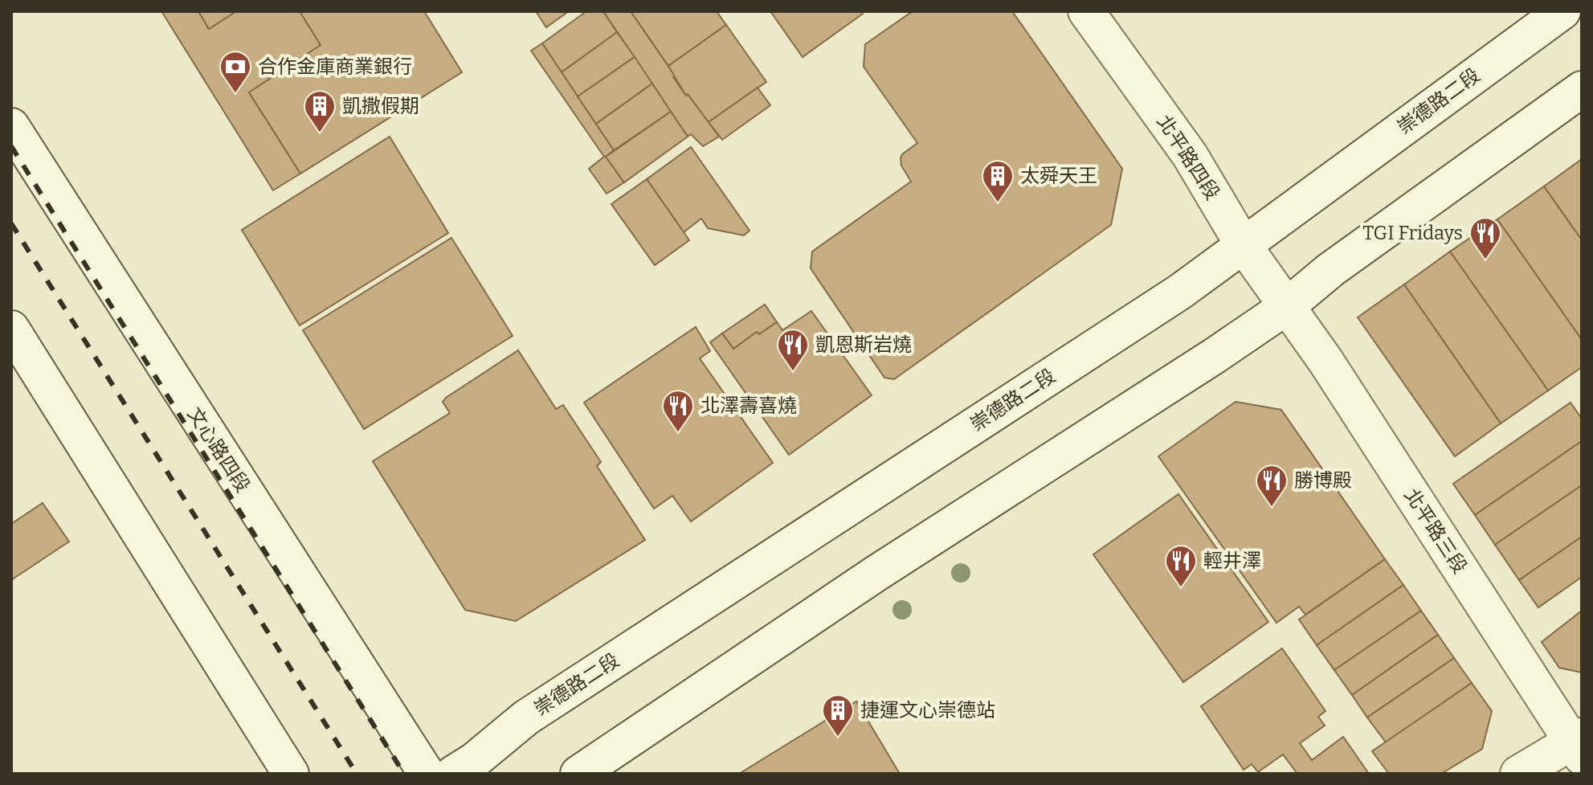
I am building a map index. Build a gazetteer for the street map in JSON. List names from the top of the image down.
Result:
{
  "streets": {
    "main road": [
      "崇德路二段",
      "北平路四段",
      "文心路四段",
      "北平路三段"
    ]
  },
  "crossings": [
    ["崇德路二段", "北平路四段"],
    ["北平路四段", "北平路三段"]
  ],
  "places": {
    "bank": ["合作金庫商業銀行"],
    "building": ["凱撒假期", "太舜天王", "捷運文心崇德站"],
    "restaurant": [
      "TGI Fridays",
      "凱恩斯岩燒",
      "北澤壽喜燒",
      "勝博殿",
      "輕井澤"
    ]
  }
}
